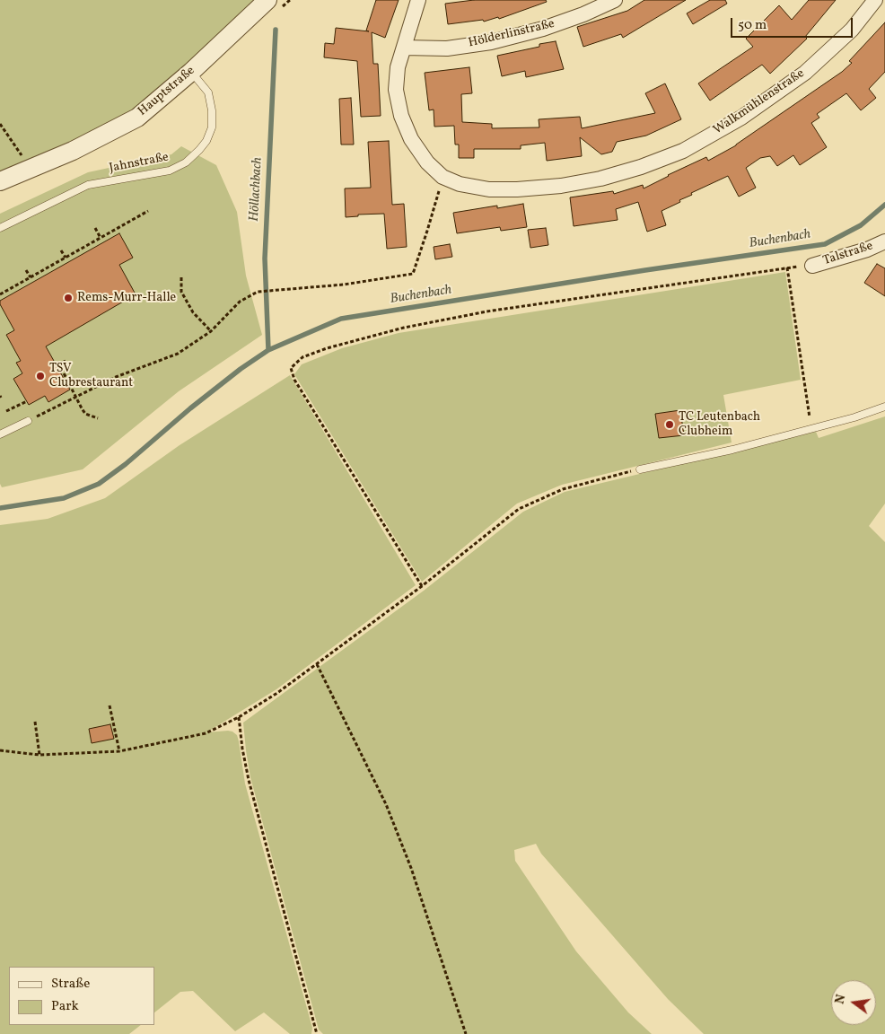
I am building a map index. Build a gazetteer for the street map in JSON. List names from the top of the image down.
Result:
{
  "streets": {
    "street": [
      "Hölderlinstraße",
      "Hauptstraße",
      "Walkmühlenstraße",
      "Talstraße"
    ],
    "lane": ["Jahnstraße"]
  },
  "crossings": [
    ["Hölderlinstraße", "Walkmühlenstraße"],
    ["Hauptstraße", "Jahnstraße"]
  ],
  "water": ["Höllachbach", "Buchenbach"],
  "places": ["Rems-Murr-Halle", "TSV Clubrestaurant", "TC Leutenbach Clubheim"],
  "legend": ["Straße", "Park"],
  "scale_bar": "50 m",
  "north": "left"
}
